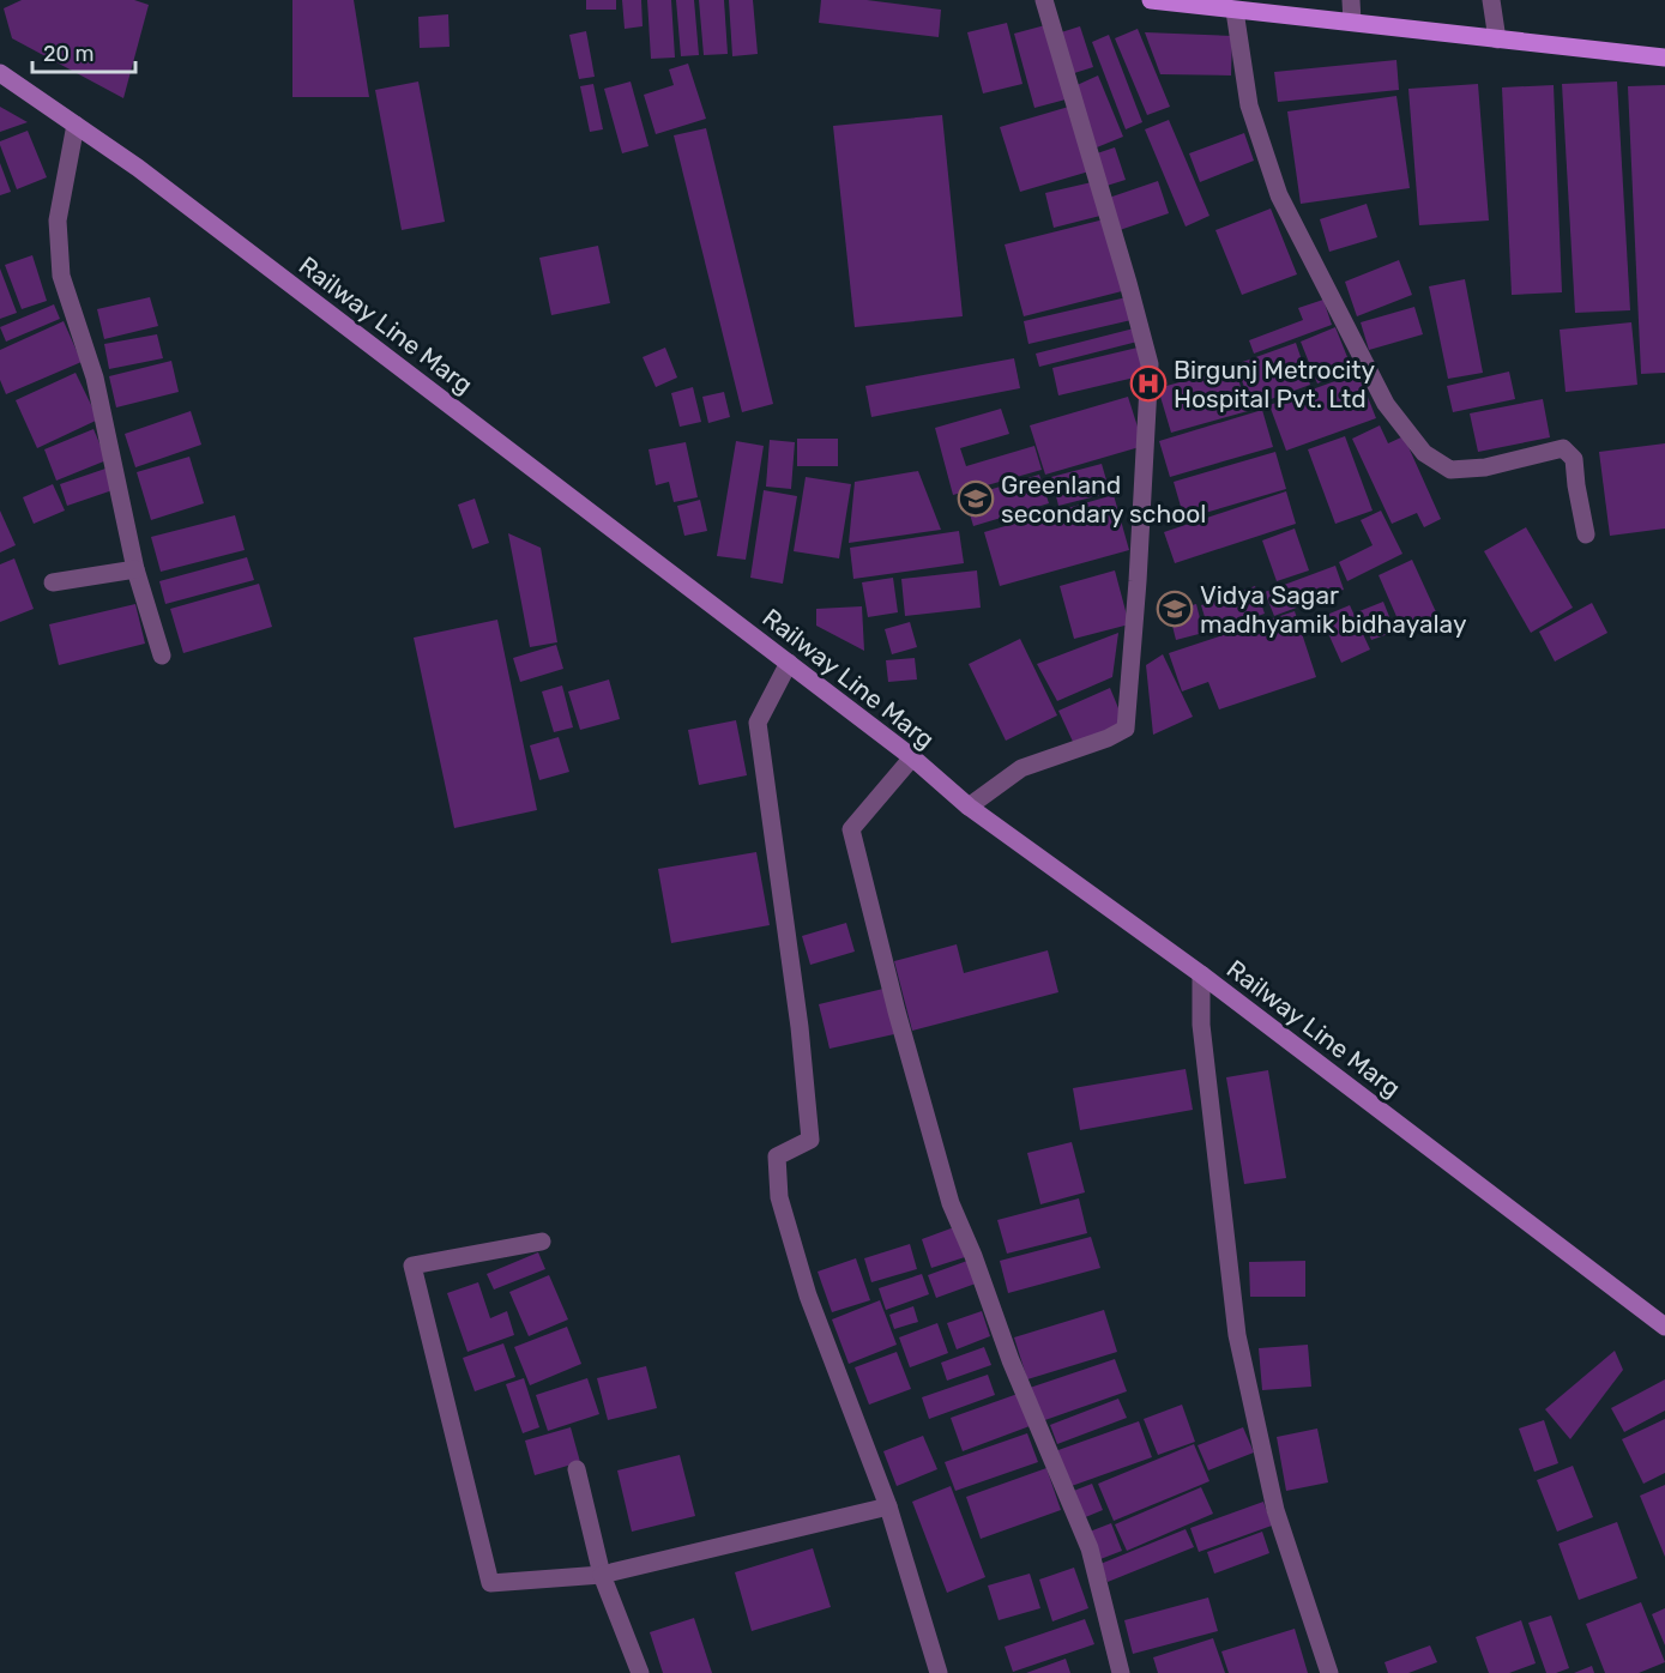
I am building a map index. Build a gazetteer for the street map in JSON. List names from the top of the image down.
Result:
{
  "streets": {
    "main road": ["Railway Line Marg"]
  },
  "places": {
    "hospital": ["Birgunj Metrocity Hospital Pvt. Ltd"],
    "school or university": ["Greenland secondary school", "Vidya Sagar madhyamik bidhayalay"]
  },
  "scale_bar": "20 m"
}
